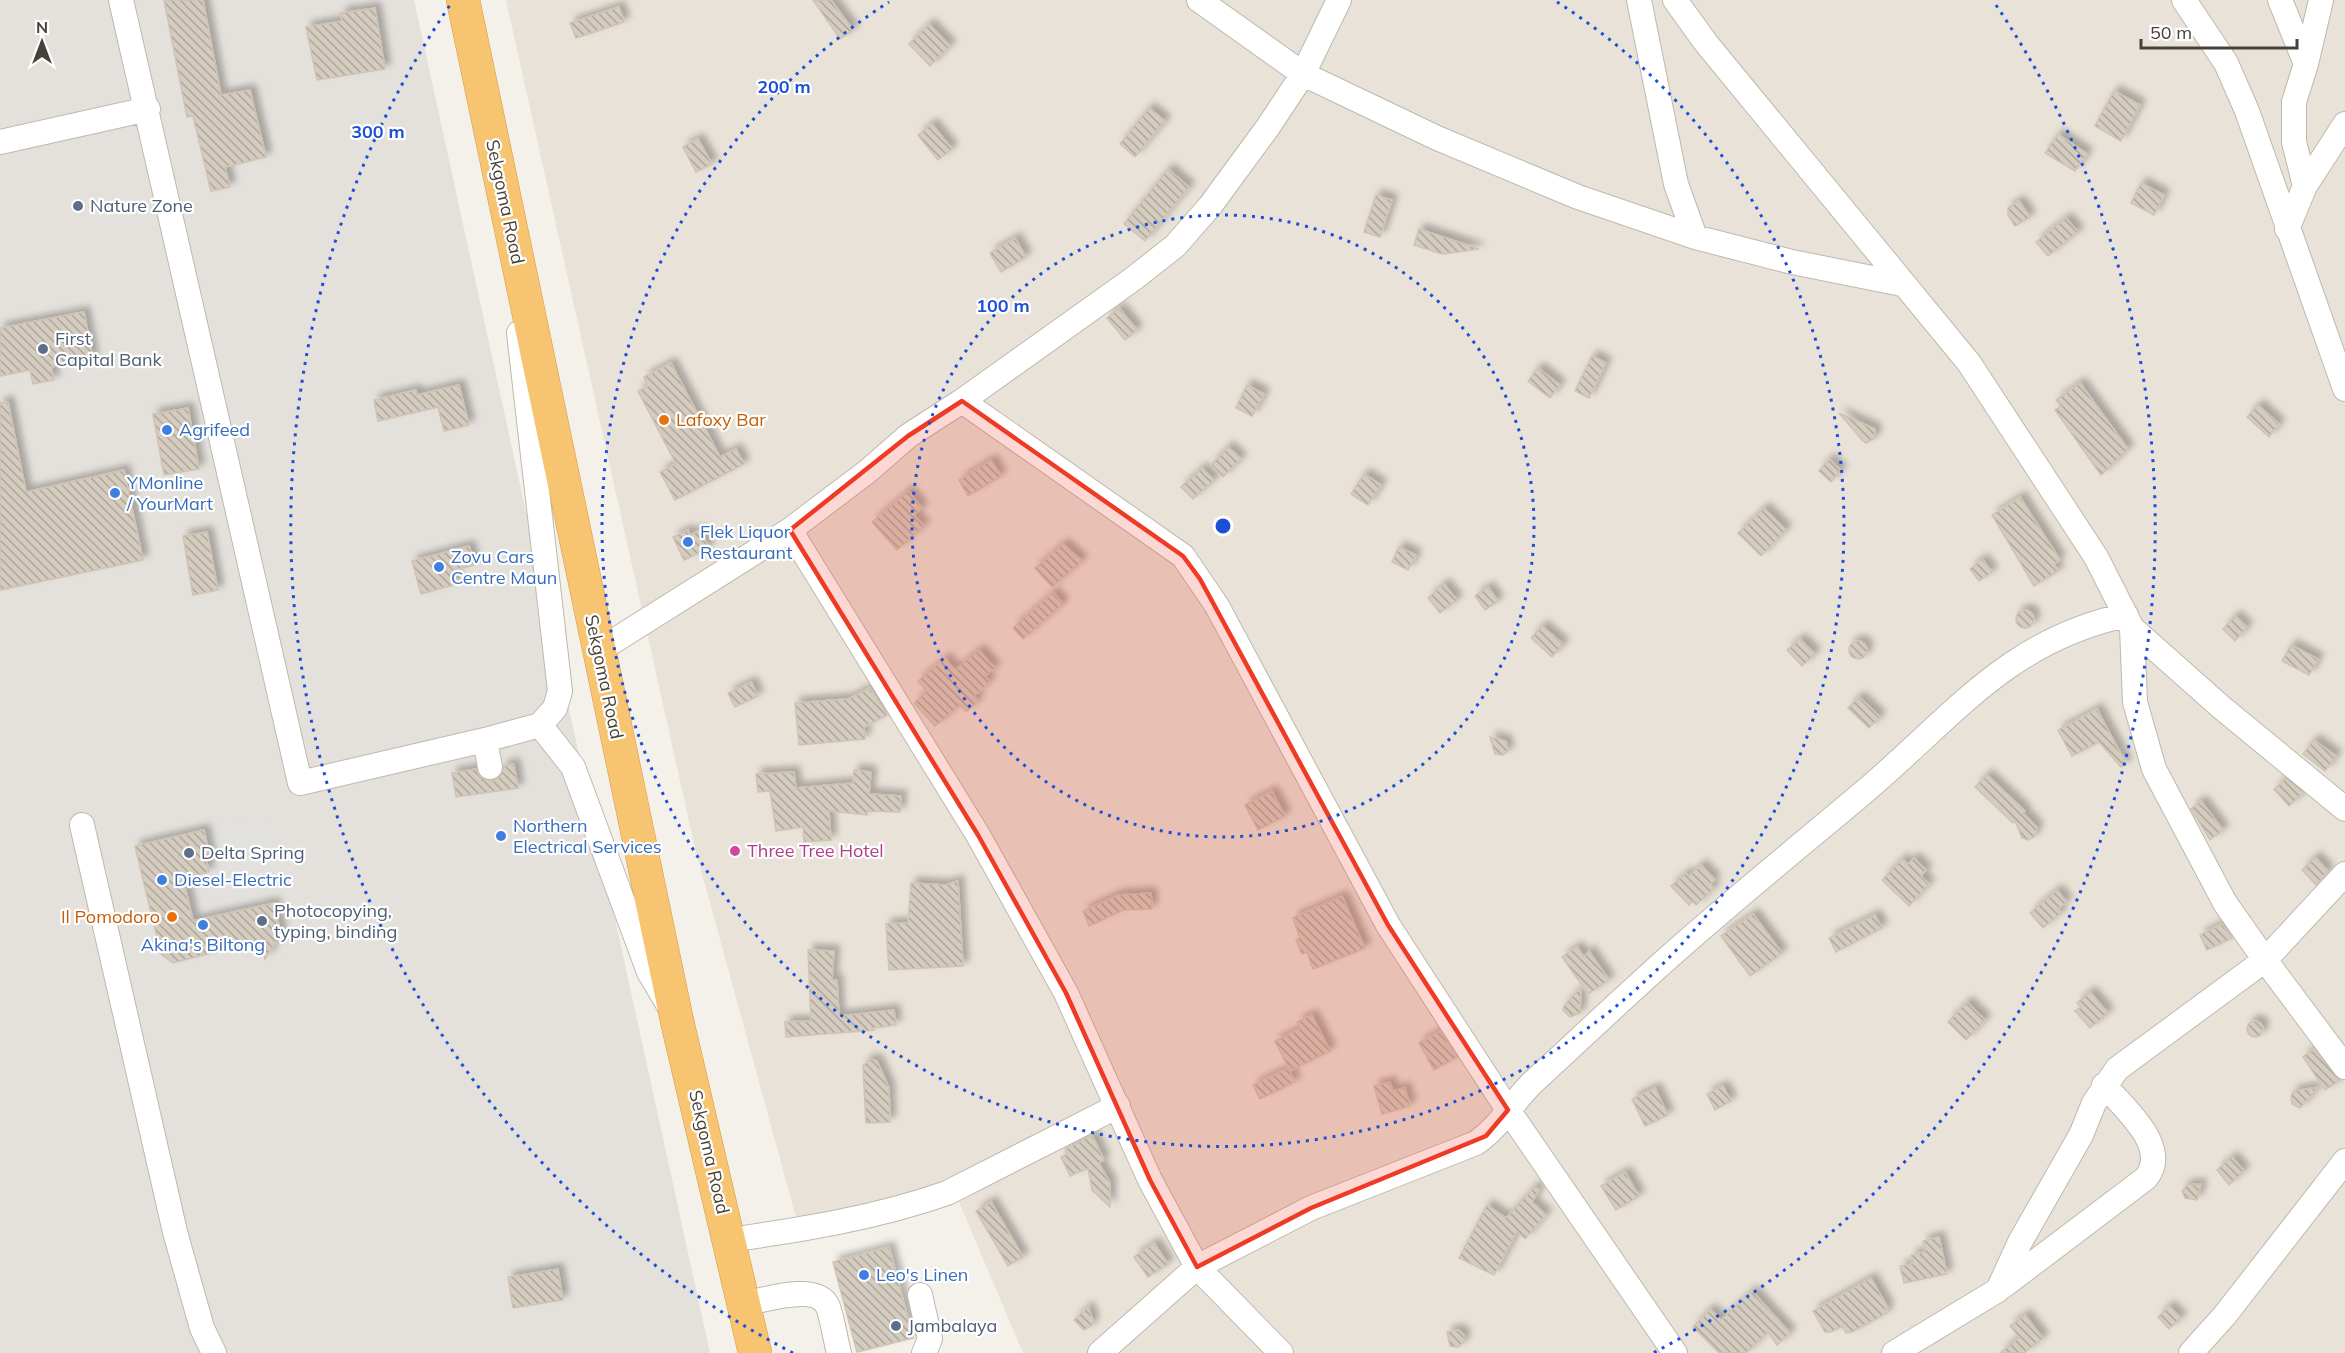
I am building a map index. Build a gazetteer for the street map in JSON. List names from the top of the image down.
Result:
{
  "streets": {
    "highway": ["Sekgoma Road"]
  },
  "places": [
    "Nature Zone",
    "First Capital Bank",
    "Lafoxy Bar",
    "Agrifeed",
    "YMonline / YourMart",
    "Flek Liquor Restaurant",
    "Zovu Cars Centre Maun",
    "Northern Electrical Services",
    "Three Tree Hotel",
    "Delta Spring",
    "Diesel-Electric",
    "Il Pomodoro",
    "Photocopying, typing, binding",
    "Akina's Biltong",
    "Leo's Linen",
    "Jambalaya"
  ],
  "scale_bar": "50 m",
  "north": "top",
  "rings": ["200 m", "300 m", "100 m"]
}
